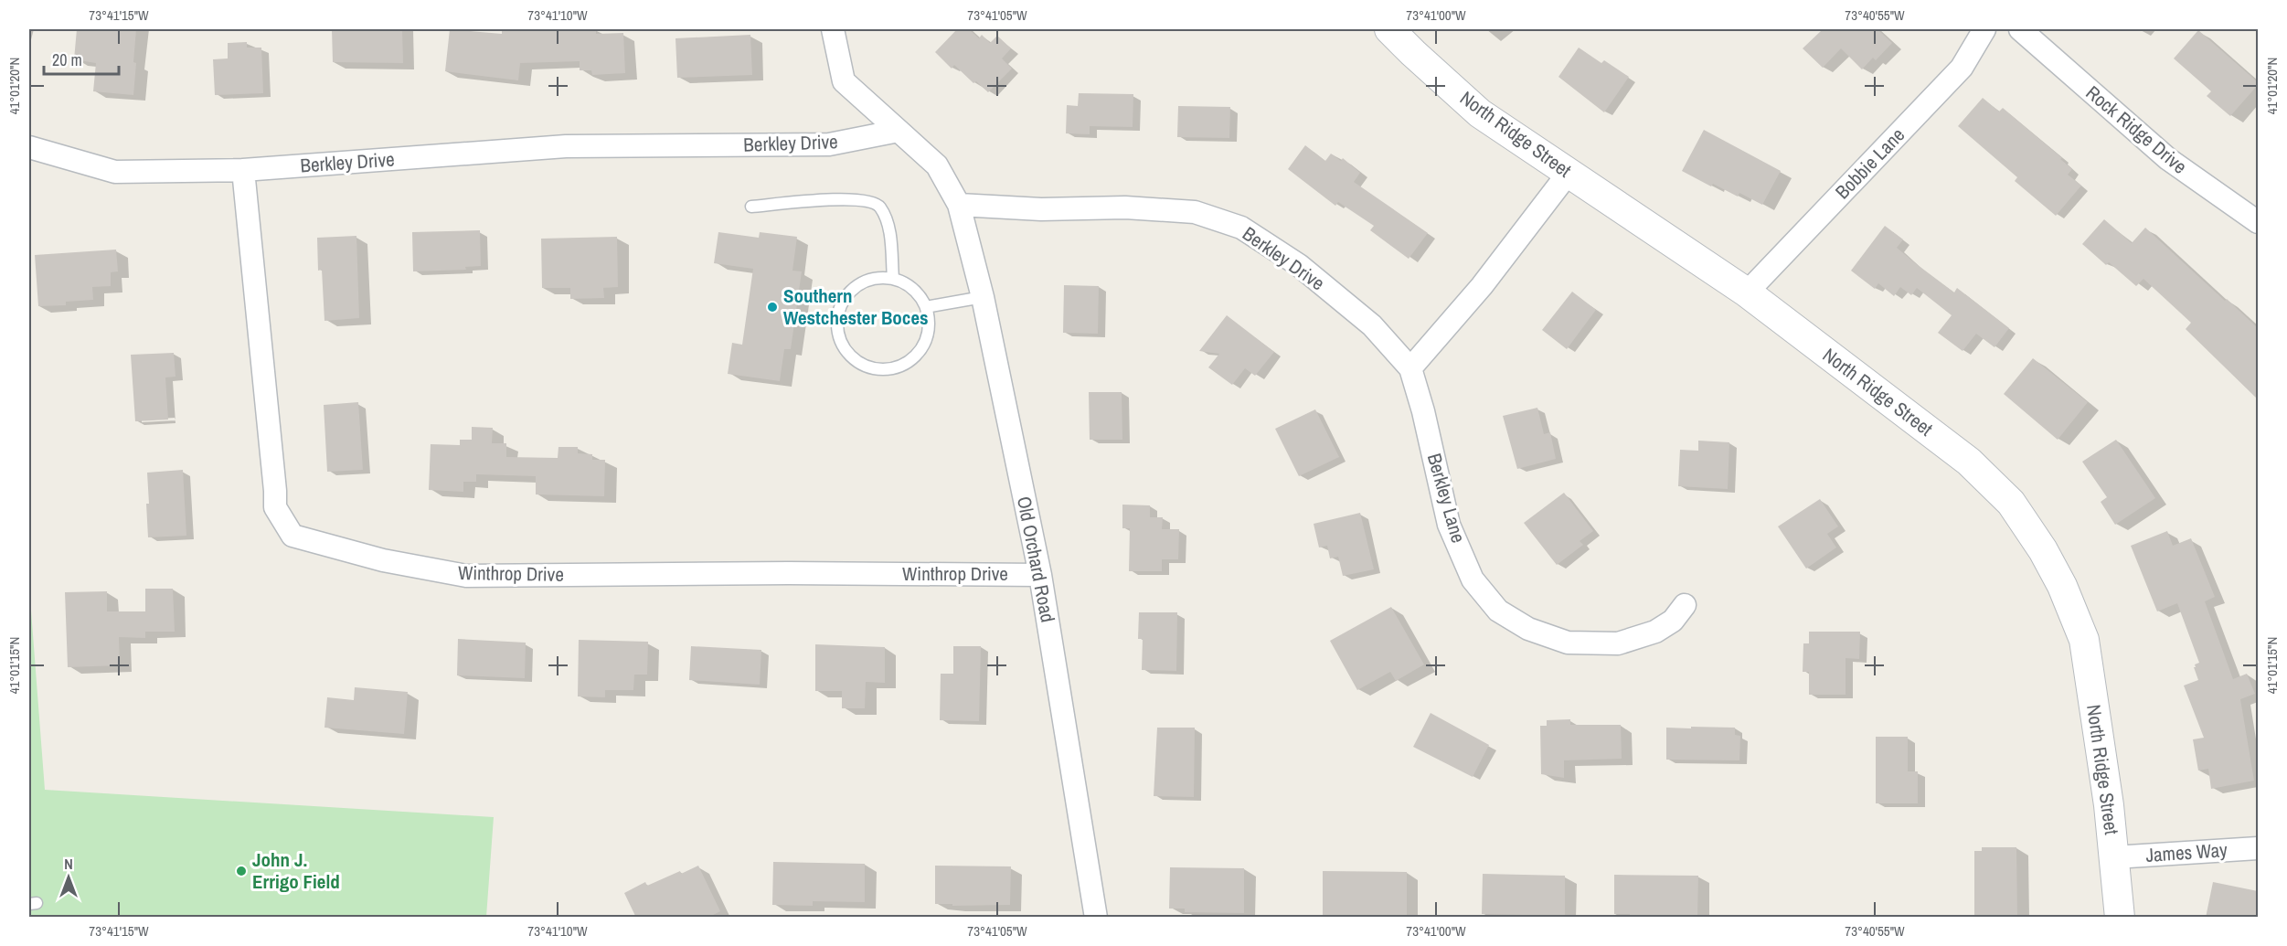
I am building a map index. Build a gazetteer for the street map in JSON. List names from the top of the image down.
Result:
{
  "streets": {
    "street": [
      "Rock Ridge Drive",
      "North Ridge Street",
      "Berkley Drive",
      "Bobbie Lane",
      "Berkley Lane",
      "Old Orchard Road",
      "Winthrop Drive",
      "James Way"
    ]
  },
  "crossings": [
    ["North Ridge Street", "Bobbie Lane"],
    ["North Ridge Street", "James Way"],
    ["Berkley Drive", "Berkley Lane"],
    ["Berkley Drive", "Old Orchard Road"],
    ["Berkley Drive", "Winthrop Drive"],
    ["Old Orchard Road", "Winthrop Drive"]
  ],
  "places": ["Southern Westchester Boces", "John J. Errigo Field"],
  "scale_bar": "20 m",
  "north": "top",
  "coordinates": [
    "73°41'15\"W",
    "73°41'10\"W",
    "73°41'05\"W",
    "73°41'00\"W",
    "73°40'55\"W",
    "41°01'20\"N",
    "41°01'15\"N"
  ]
}
